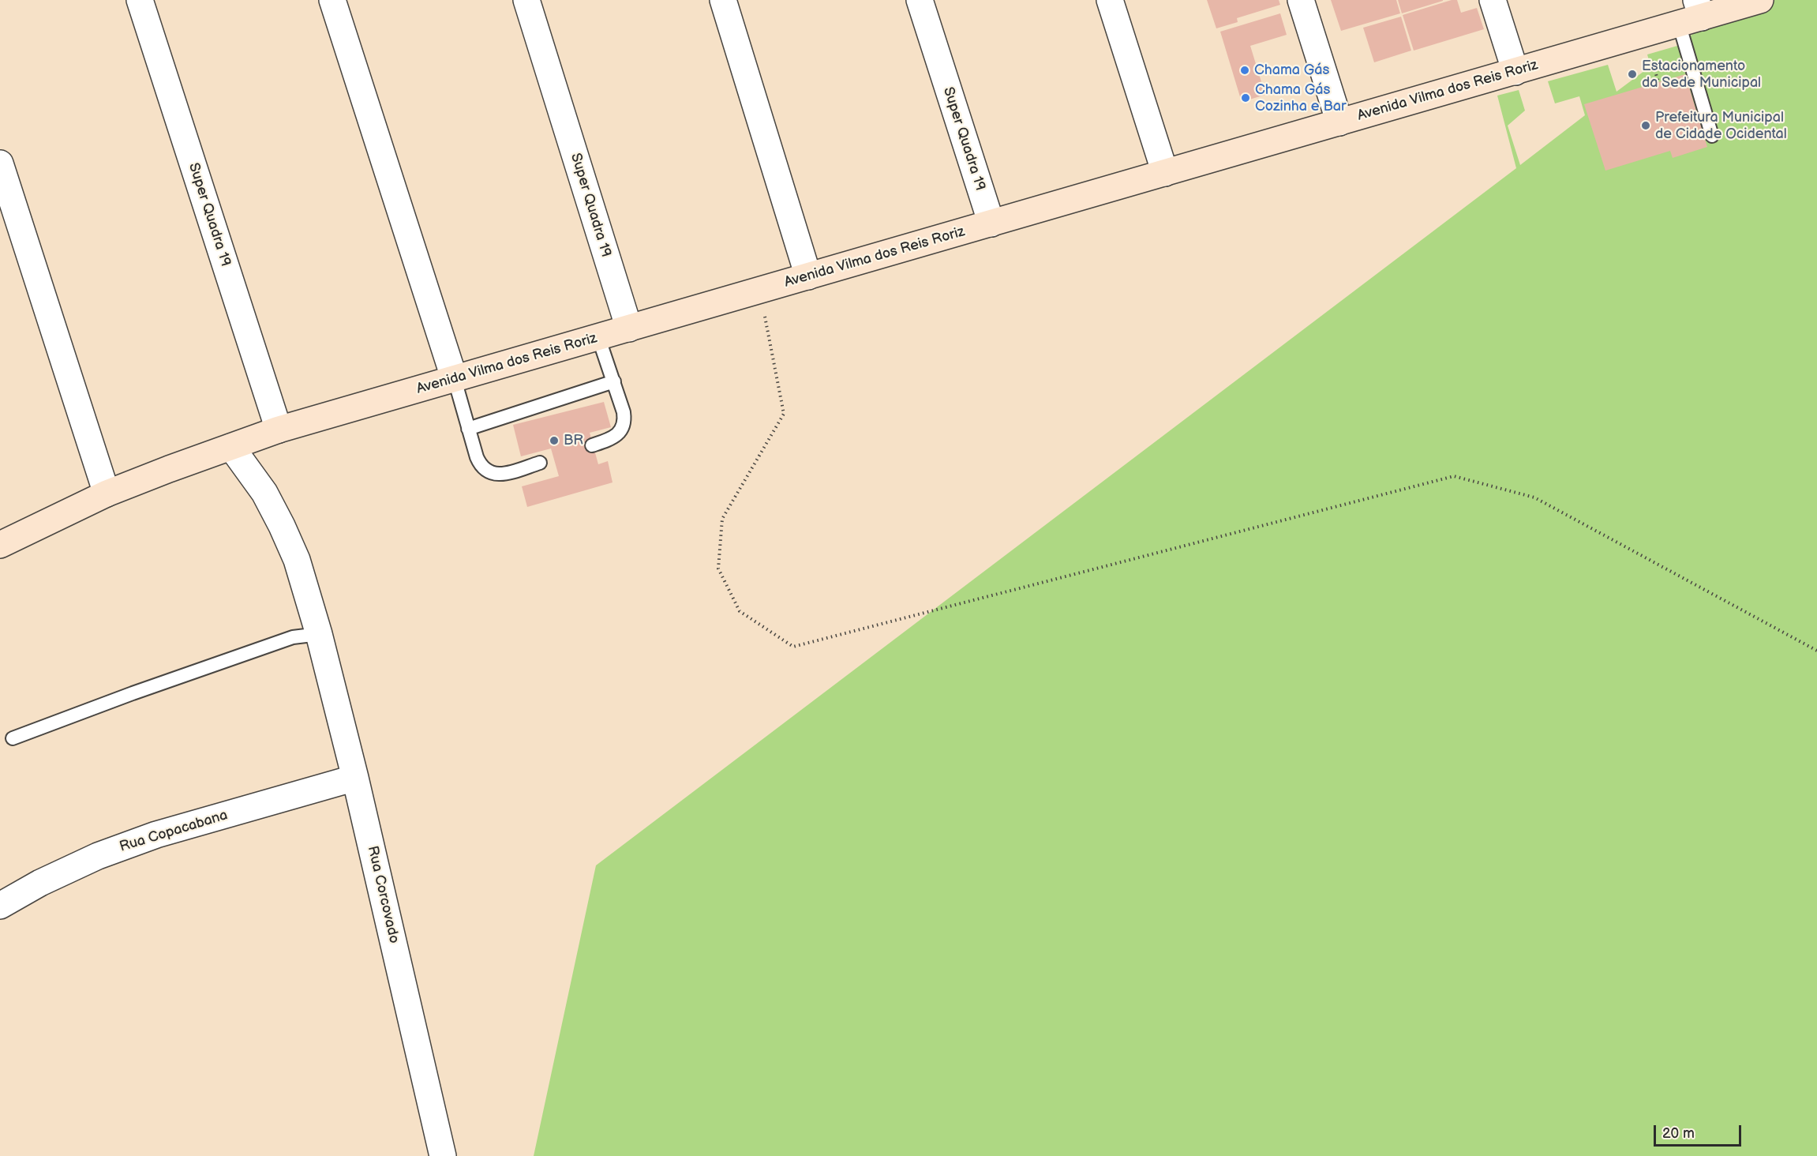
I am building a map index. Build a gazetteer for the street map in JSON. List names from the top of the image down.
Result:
{
  "streets": {
    "main road": ["Avenida Vilma dos Reis Roriz"],
    "street": ["Super Quadra 19", "Rua Copacabana", "Rua Corcovado"]
  },
  "crossings": [
    ["Avenida Vilma dos Reis Roriz", "Super Quadra 19"],
    ["Avenida Vilma dos Reis Roriz", "Rua Corcovado"],
    ["Rua Copacabana", "Rua Corcovado"]
  ],
  "places": [
    "Chama Gás",
    "Estacionamento da Sede Municipal",
    "Chama Gás Cozinha e Bar",
    "Prefeitura Municipal de Cidade Ocidental",
    "BR"
  ],
  "scale_bar": "20 m"
}
